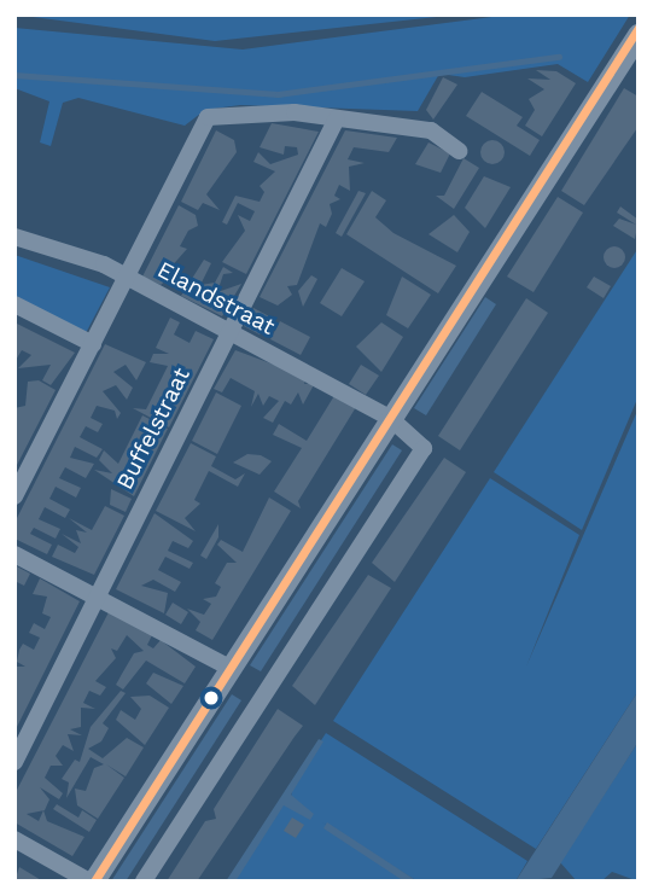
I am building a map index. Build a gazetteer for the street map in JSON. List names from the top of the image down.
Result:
{
  "streets": {
    "street": ["Elandstraat", "Buffelstraat"]
  },
  "crossings": [
    ["Elandstraat", "Buffelstraat"]
  ]
}
